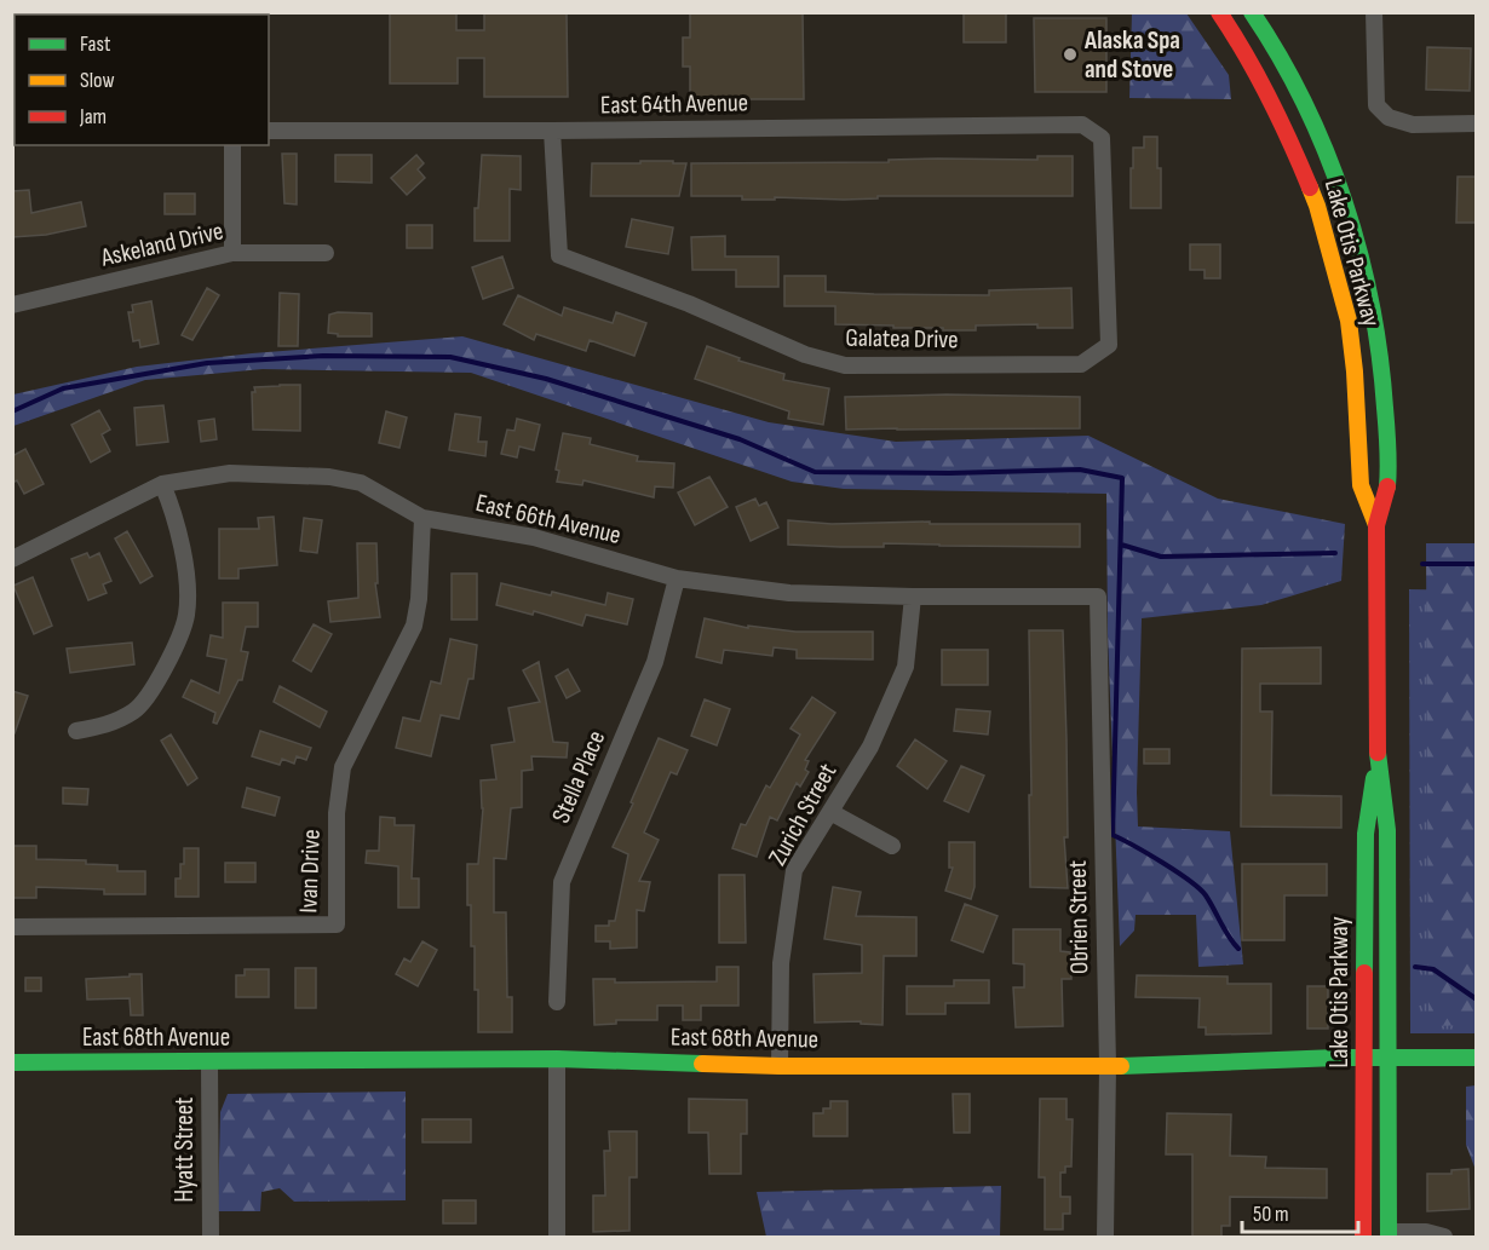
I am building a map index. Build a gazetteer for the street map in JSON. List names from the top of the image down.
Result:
{
  "streets": {
    "main road": ["Lake Otis Parkway", "East 68th Avenue"],
    "street": [
      "East 64th Avenue",
      "Askeland Drive",
      "Galatea Drive",
      "East 66th Avenue",
      "Stella Place",
      "Zurich Street",
      "Ivan Drive",
      "Obrien Street",
      "Hyatt Street"
    ]
  },
  "crossings": [
    ["East 64th Avenue", "Galatea Drive"],
    ["Lake Otis Parkway", "East 68th Avenue"],
    ["East 66th Avenue", "Stella Place"],
    ["East 66th Avenue", "Zurich Street"],
    ["East 66th Avenue", "Ivan Drive"],
    ["East 66th Avenue", "Obrien Street"],
    ["Zurich Street", "East 68th Avenue"],
    ["Obrien Street", "East 68th Avenue"],
    ["East 68th Avenue", "Hyatt Street"]
  ],
  "places": ["Alaska Spa and Stove"],
  "legend": ["Fast", "Slow", "Jam"],
  "scale_bar": "50 m"
}
